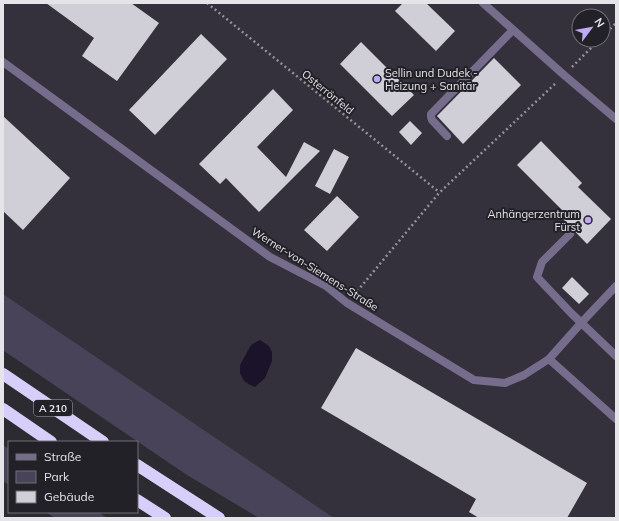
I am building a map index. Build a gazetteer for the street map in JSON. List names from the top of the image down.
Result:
{
  "streets": {
    "highway": ["A 210"],
    "street": ["Werner-von-Siemens-Straße"],
    "path": ["Osterrönfeld"]
  },
  "places": ["Sellin und Dudek - Heizung + Sanitär", "Anhängerzentrum Fürst"],
  "legend": ["Straße", "Park", "Gebäude"],
  "north": "top right"
}
